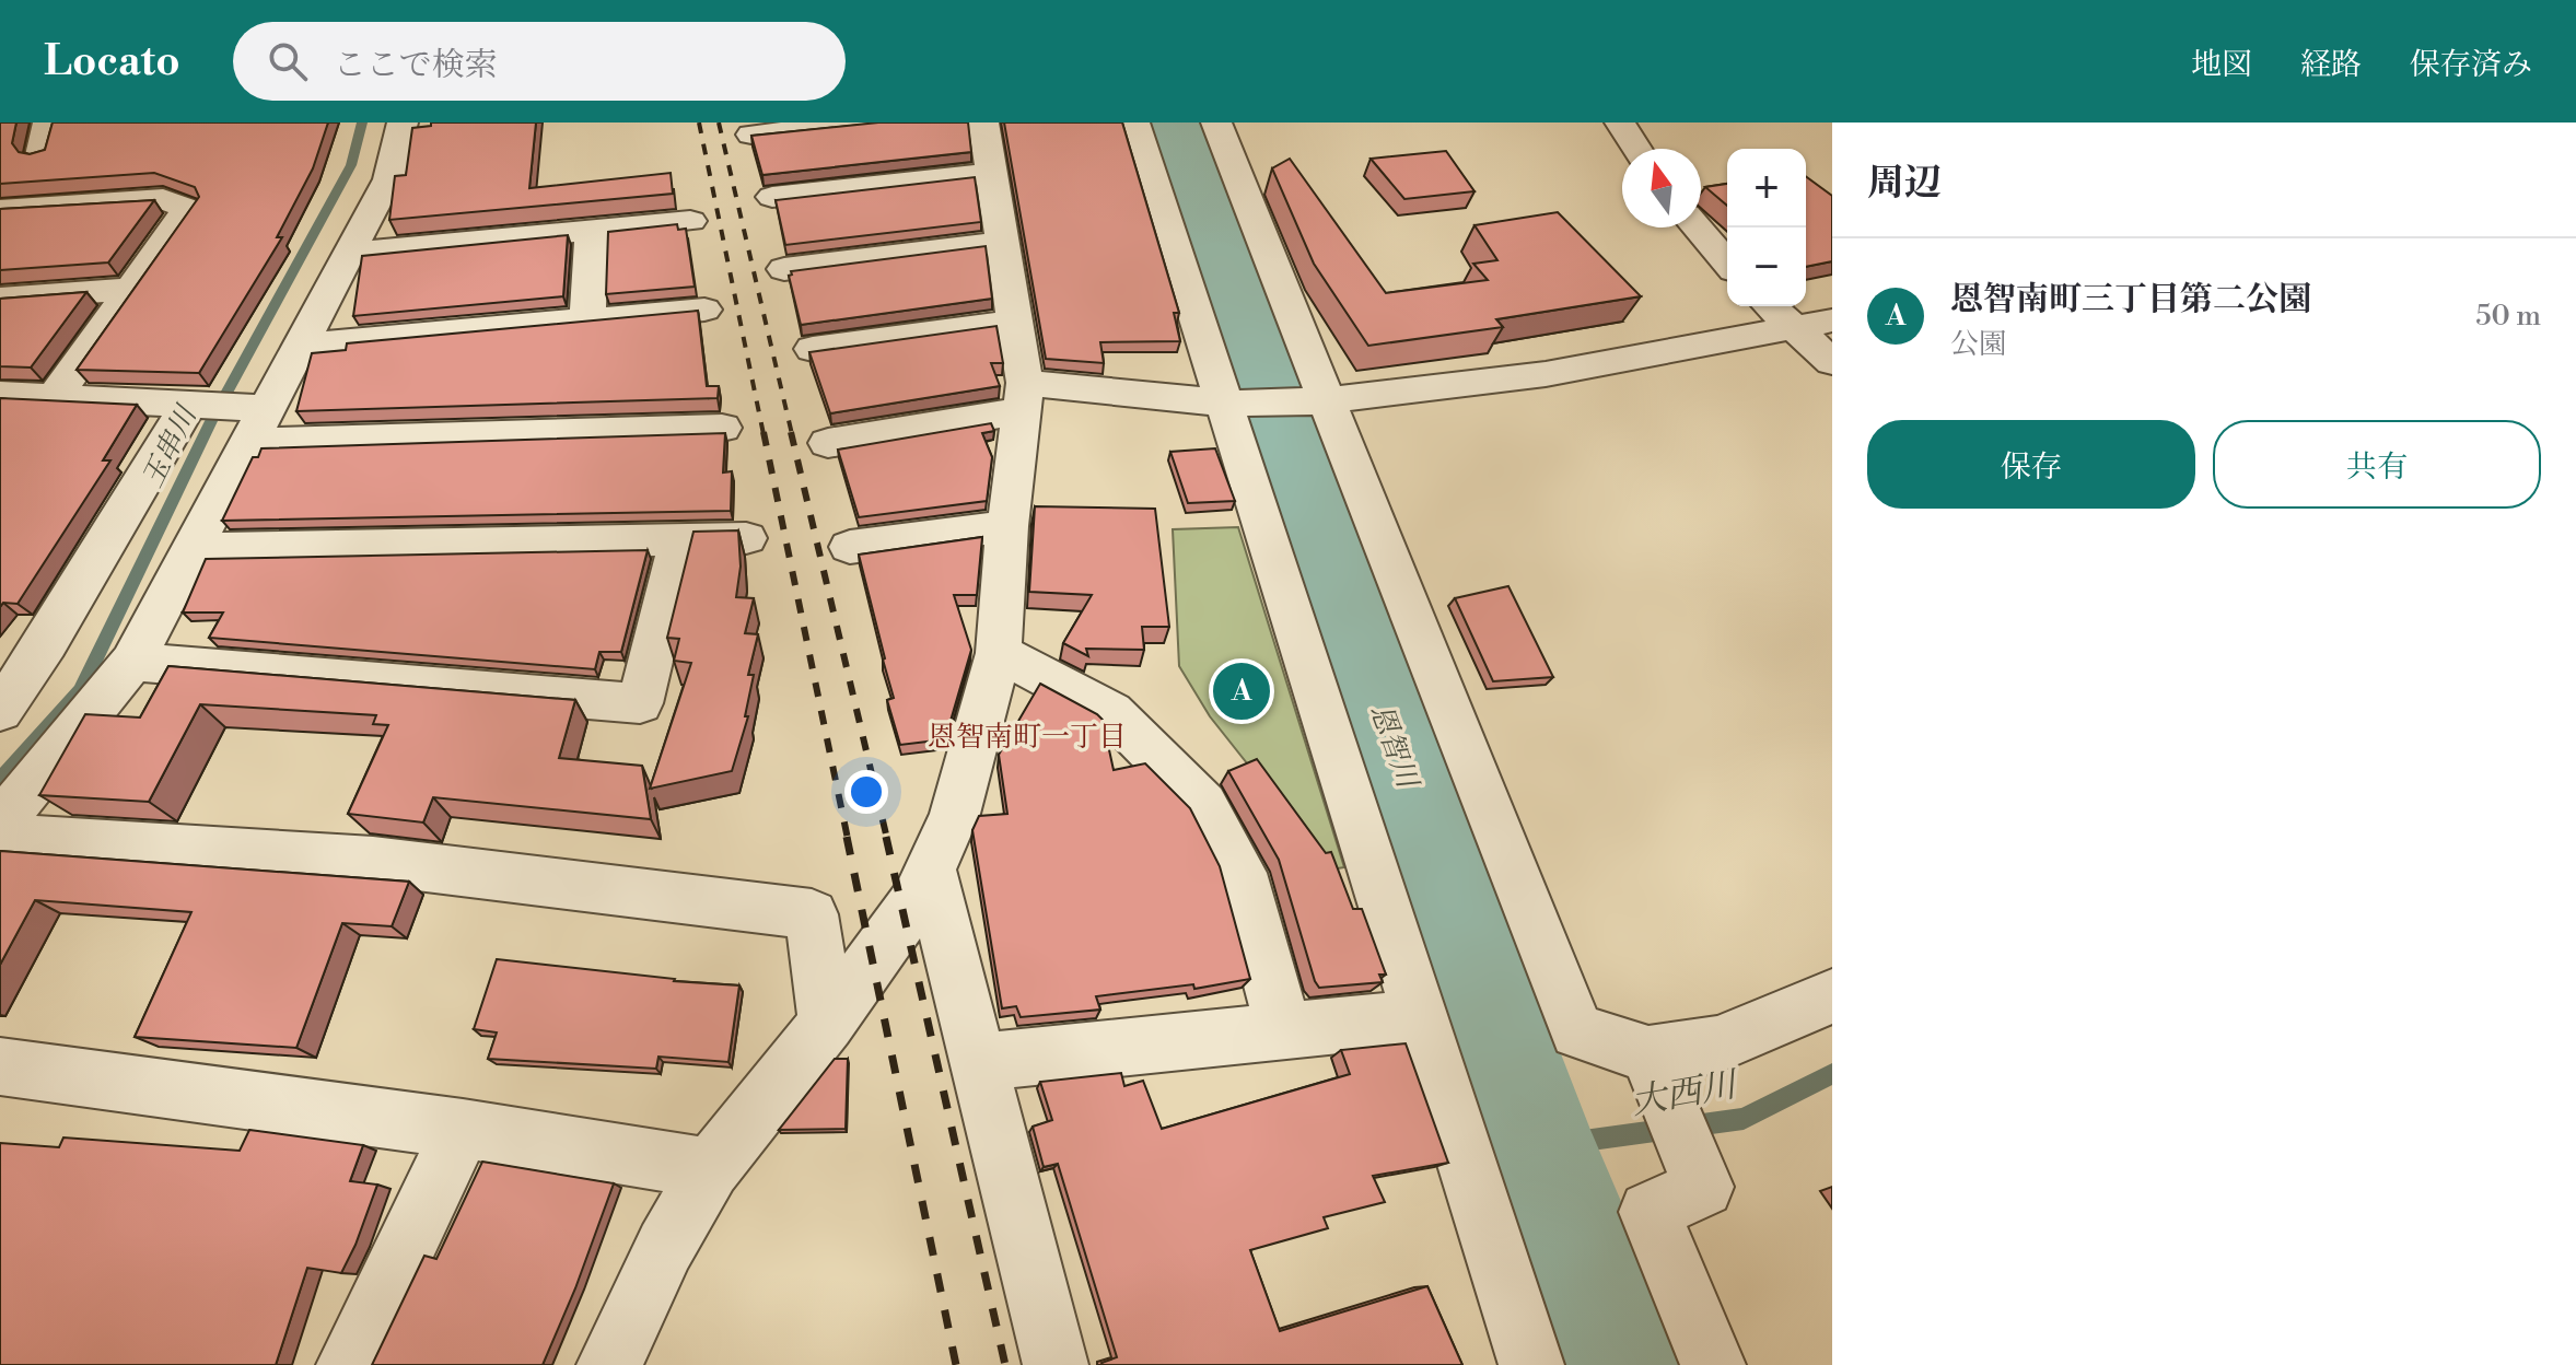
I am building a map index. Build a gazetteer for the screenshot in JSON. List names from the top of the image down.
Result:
{
  "districts": ["恩智南町一丁目"],
  "water": ["玉串川", "恩智川", "大西川"],
  "north": "top",
  "page": {
    "header": "Locato",
    "search": "ここで検索",
    "nav": ["地図", "経路", "保存済み"],
    "heading": "周辺",
    "map_buttons": ["+", "−"],
    "list": [
      {
        "mark": "A",
        "name": "恩智南町三丁目第二公園",
        "note": "公園",
        "value": "50 m"
      }
    ],
    "buttons": ["保存", "共有"],
    "pins": "A"
  }
}
